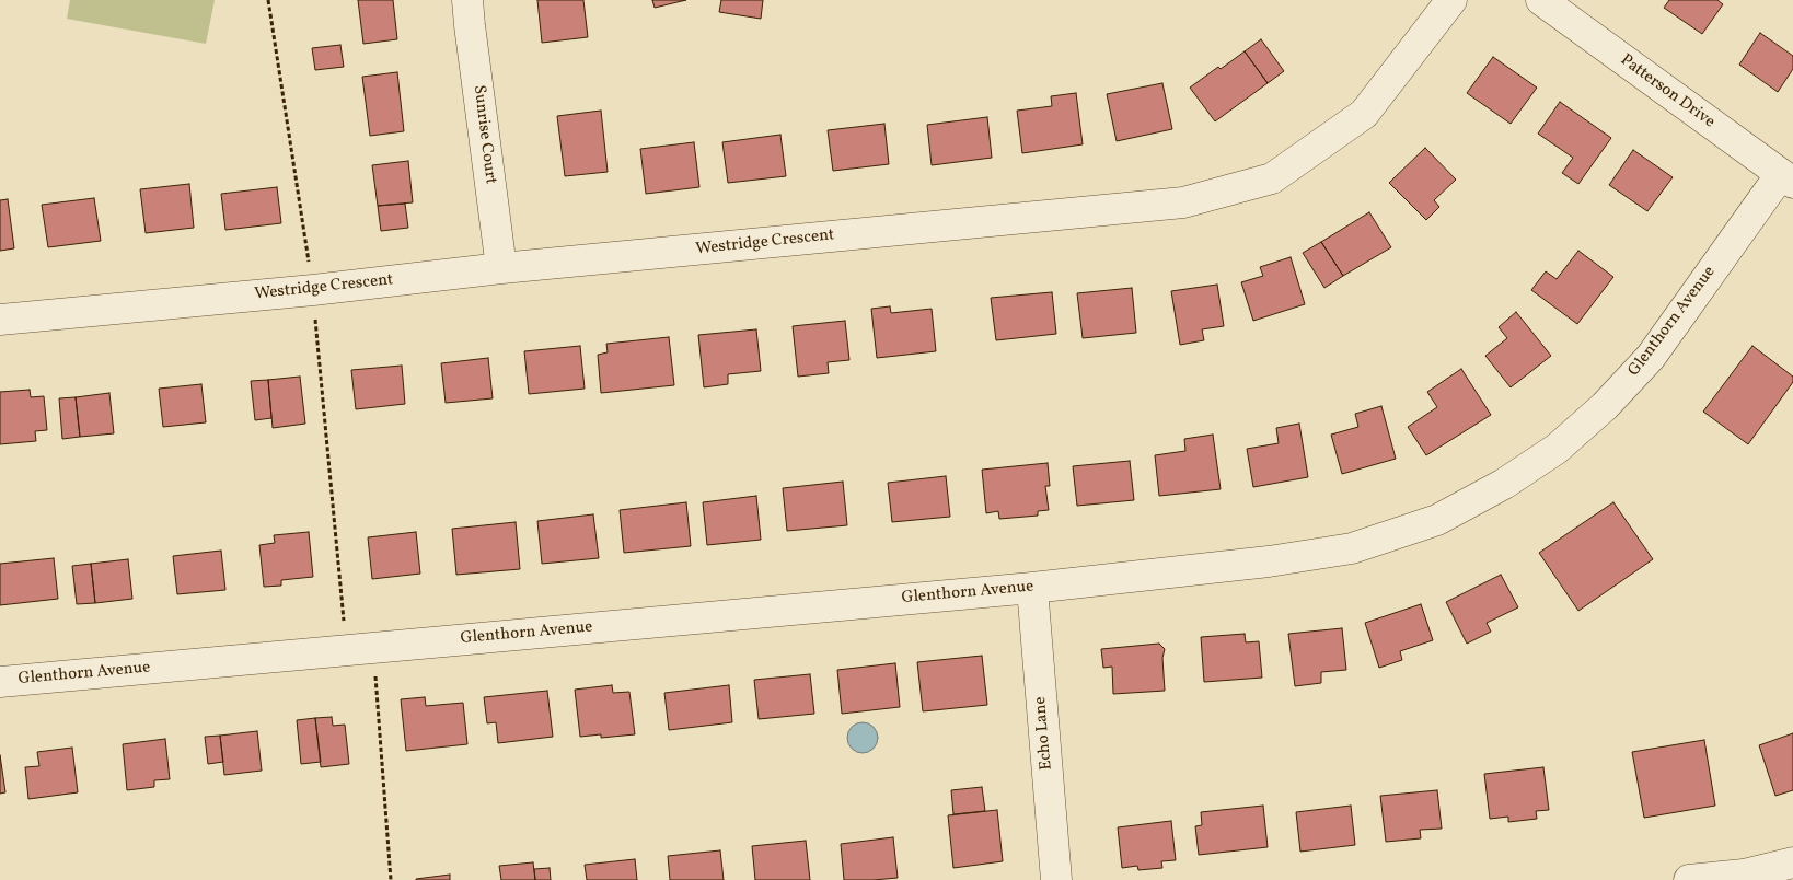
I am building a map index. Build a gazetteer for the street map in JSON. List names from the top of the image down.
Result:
{
  "streets": {
    "street": [
      "Patterson Drive",
      "Sunrise Court",
      "Westridge Crescent",
      "Glenthorn Avenue",
      "Echo Lane"
    ]
  },
  "crossings": [
    ["Patterson Drive", "Glenthorn Avenue"],
    ["Sunrise Court", "Westridge Crescent"],
    ["Glenthorn Avenue", "Echo Lane"]
  ]
}
